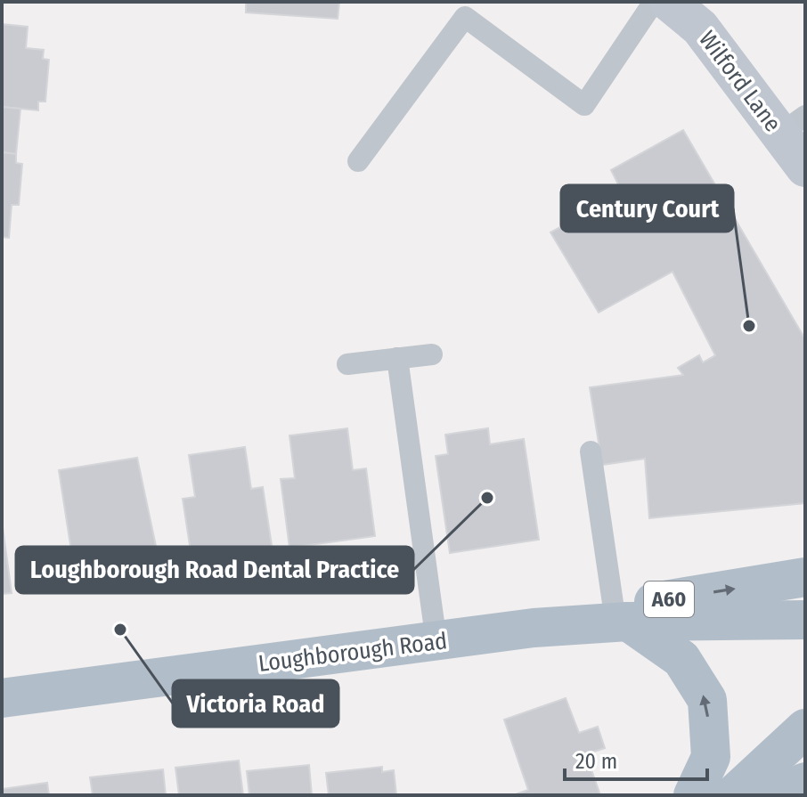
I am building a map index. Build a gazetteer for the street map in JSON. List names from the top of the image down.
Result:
{
  "streets": {
    "main road": ["Wilford Lane", "A60", "Loughborough Road"]
  },
  "crossings": [
    ["A60", "Loughborough Road"]
  ],
  "places": ["Century Court", "Loughborough Road Dental Practice", "Victoria Road"],
  "scale_bar": "20 m"
}
